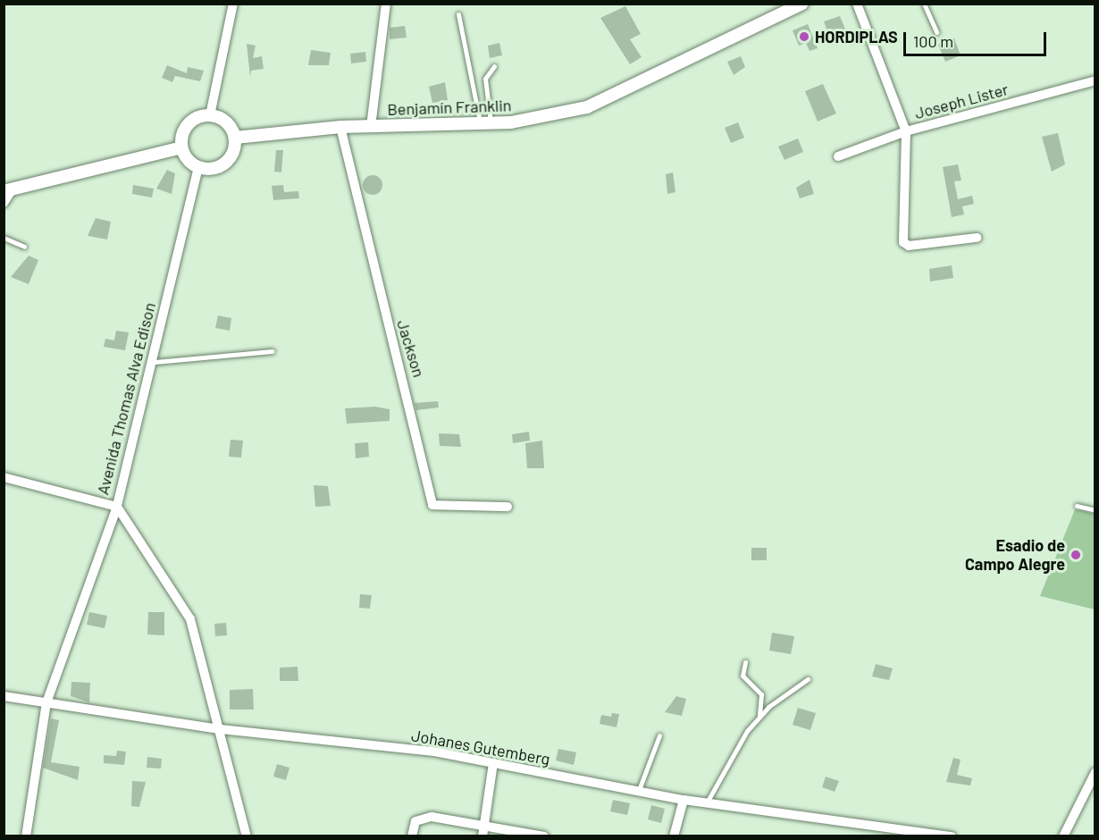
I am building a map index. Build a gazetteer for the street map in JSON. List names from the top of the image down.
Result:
{
  "streets": {
    "street": [
      "Joseph Lister",
      "Benjamín Franklin",
      "Jackson",
      "Avenida Thomas Alva Edison",
      "Johanes Gutemberg"
    ]
  },
  "crossings": [
    ["Benjamín Franklin", "Jackson"],
    ["Benjamín Franklin", "Avenida Thomas Alva Edison"],
    ["Avenida Thomas Alva Edison", "Johanes Gutemberg"]
  ],
  "places": ["HORDIPLAS", "Esadio de Campo Alegre"],
  "scale_bar": "100 m"
}
